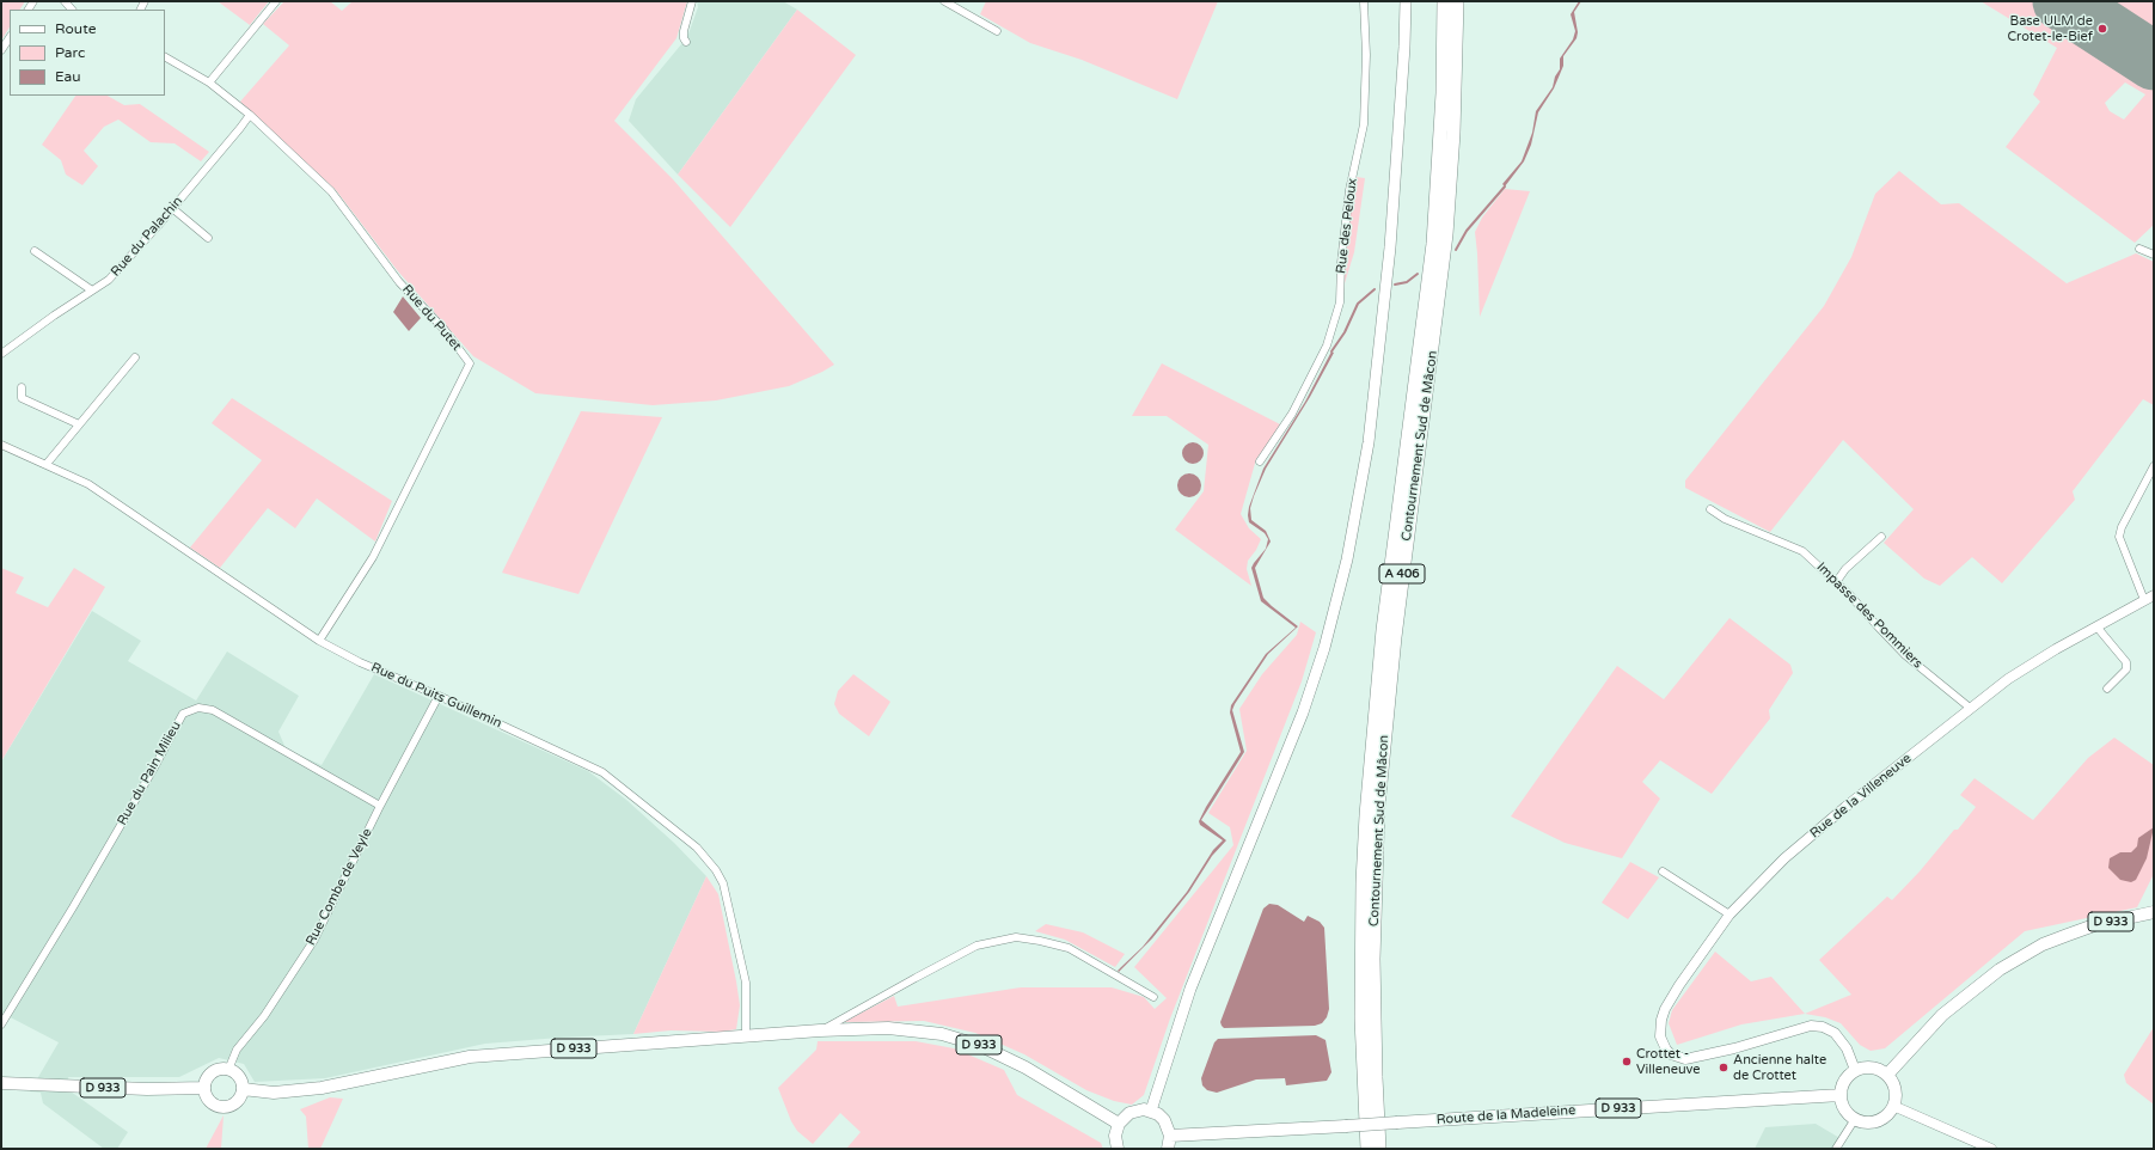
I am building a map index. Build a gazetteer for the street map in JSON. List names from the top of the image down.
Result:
{
  "streets": {
    "highway": ["Contournement Sud de Mâcon", "A 406"],
    "main road": ["D 933", "Route de la Madeleine"],
    "street": [
      "Rue des Peloux",
      "Rue du Palachin",
      "Rue du Putet",
      "Impasse des Pommiers",
      "Rue du Puits Guillemin",
      "Rue du Pain Milieu",
      "Rue de la Villeneuve",
      "Rue Combe de Veyle"
    ]
  },
  "crossings": [
    ["Rue du Palachin", "Rue du Putet"],
    ["Rue du Putet", "Rue du Puits Guillemin"],
    ["Impasse des Pommiers", "Rue de la Villeneuve"],
    ["Rue du Puits Guillemin", "Rue Combe de Veyle"],
    ["Rue du Puits Guillemin", "D 933"],
    ["Rue du Pain Milieu", "Rue Combe de Veyle"],
    ["Rue de la Villeneuve", "D 933"],
    ["Rue de la Villeneuve", "Route de la Madeleine"],
    ["Rue Combe de Veyle", "D 933"],
    ["D 933", "Route de la Madeleine"]
  ],
  "places": ["Base ULM de Crotet-le-Bief", "Crottet - Villeneuve", "Ancienne halte de Crottet"],
  "legend": ["Route", "Parc", "Eau"]
}
